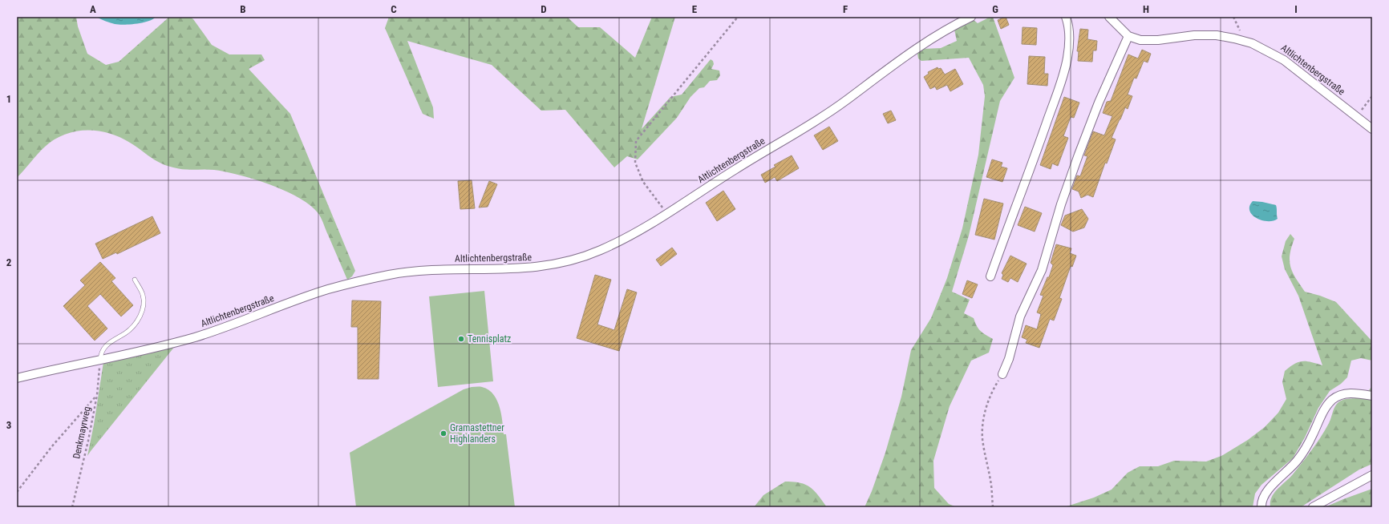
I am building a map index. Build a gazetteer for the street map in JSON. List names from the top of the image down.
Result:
{
  "streets": {
    "street": ["Altlichtenbergstraße"],
    "path": ["Denkmayrweg"]
  },
  "crossings": [
    ["Altlichtenbergstraße", "Denkmayrweg"]
  ],
  "places": ["Tennisplatz", "Gramastettner Highlanders"],
  "grid": {
    "columns": [
      "A",
      "B",
      "C",
      "D",
      "E",
      "F",
      "G",
      "H",
      "I"
    ],
    "rows": ["1", "2", "3"]
  }
}
